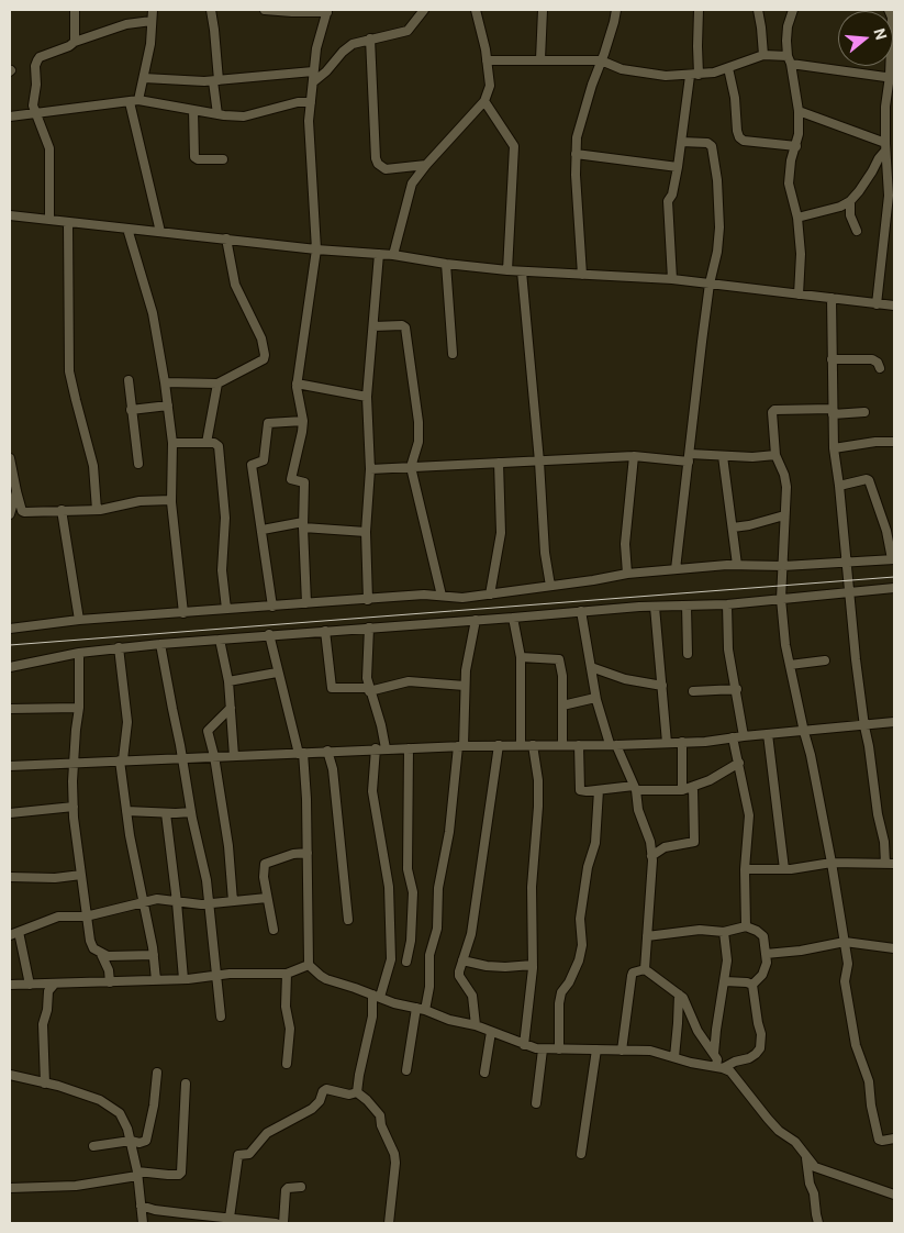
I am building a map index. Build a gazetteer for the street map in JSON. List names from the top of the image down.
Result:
{
  "north": "right"
}
